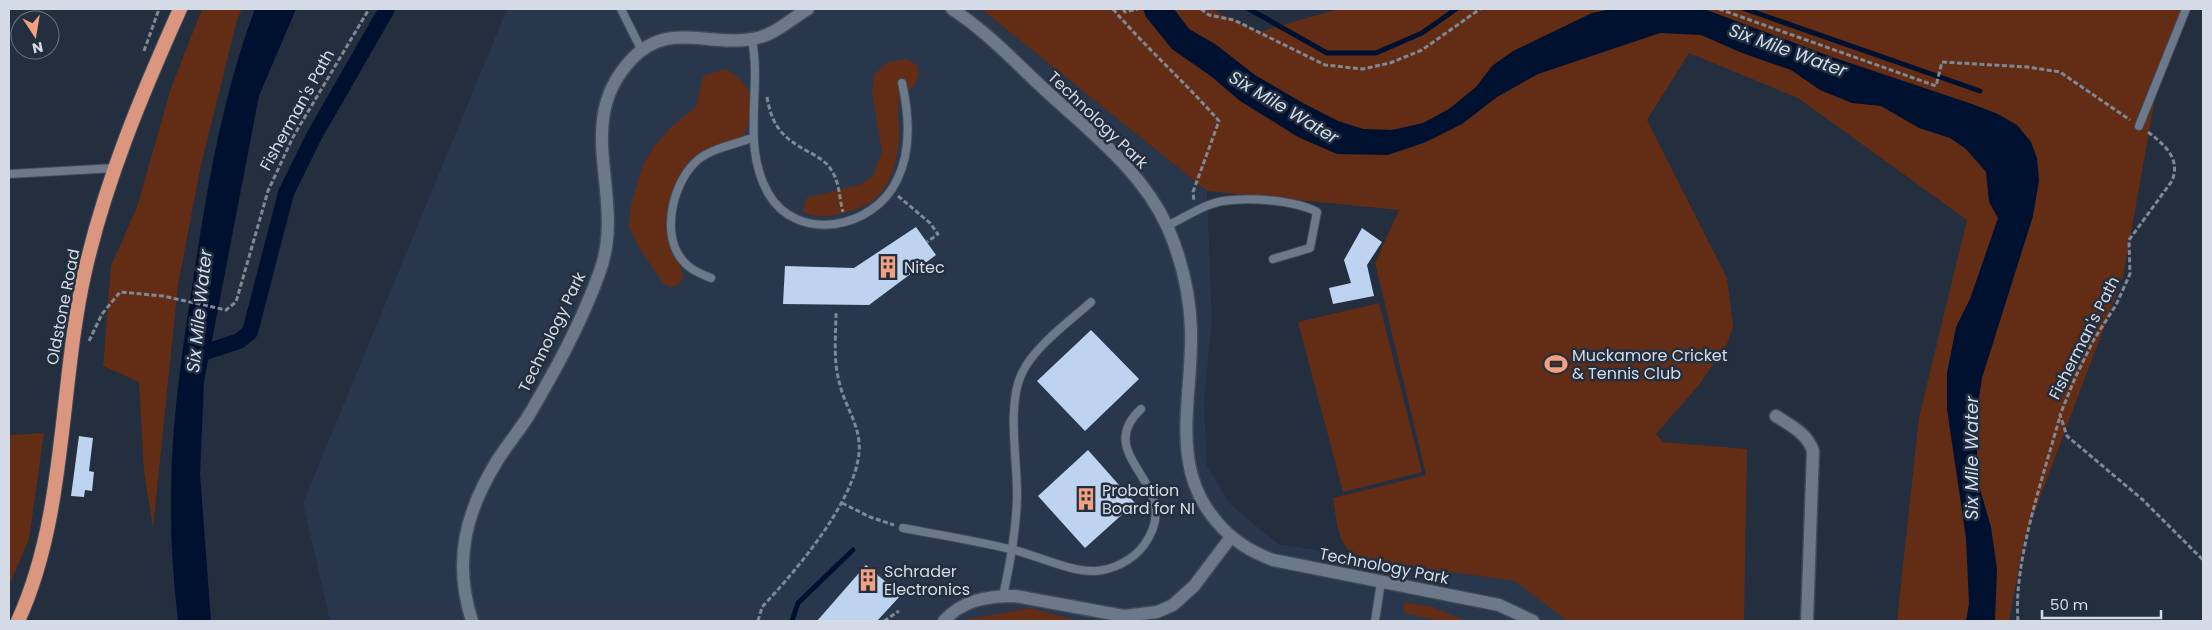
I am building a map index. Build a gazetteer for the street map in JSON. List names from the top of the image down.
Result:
{
  "streets": {
    "highway": ["Oldstone Road"],
    "street": ["Technology Park"],
    "path": ["Fisherman's Path"]
  },
  "water": ["Six Mile Water"],
  "places": {
    "building": ["Nitec", "Probation Board for NI", "Schrader Electronics"],
    "sports": ["Muckamore Cricket & Tennis Club"]
  },
  "scale_bar": "50 m",
  "north": "bottom"
}
